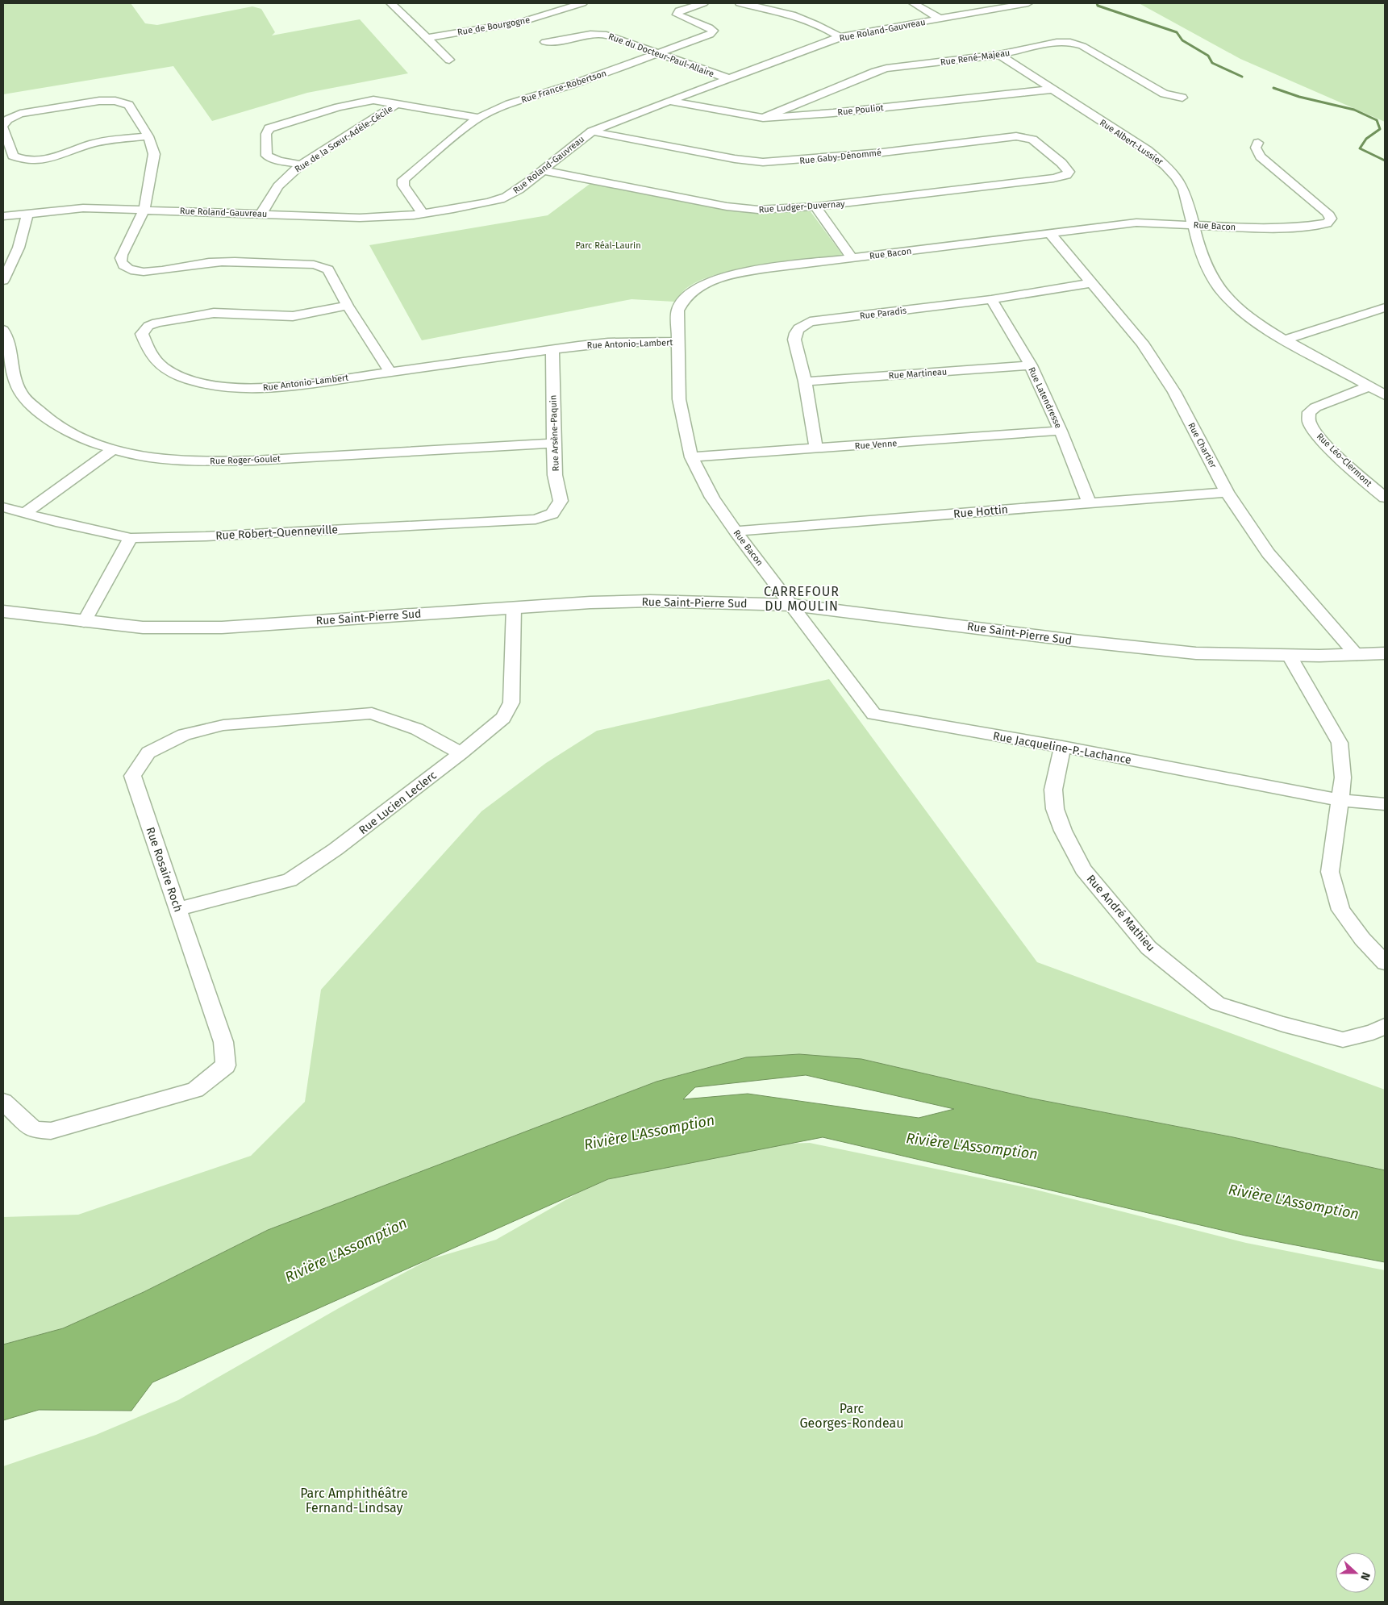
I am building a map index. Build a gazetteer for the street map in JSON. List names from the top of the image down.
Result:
{
  "streets": {
    "street": [
      "Rue de Bourgogne",
      "Rue Roland-Gauvreau",
      "Rue du Docteur-Paul-Allaire",
      "Rue René-Majeau",
      "Rue France-Robertson",
      "Rue Pouliot",
      "Rue de la Sœur-Adèle-Cécile",
      "Rue Albert-Lussier",
      "Rue Gaby-Dénommé",
      "Rue Ludger-Duvernay",
      "Rue Bacon",
      "Rue Paradis",
      "Rue Antonio-Lambert",
      "Rue Martineau",
      "Rue Latendresse",
      "Rue Arsène-Paquin",
      "Rue Venne",
      "Rue Chartier",
      "Rue Roger-Goulet",
      "Rue Léo-Clermont",
      "Rue Hottin",
      "Rue Robert-Quenneville",
      "Rue Saint-Pierre Sud",
      "Rue Jacqueline-P.-Lachance",
      "Rue Lucien Leclerc",
      "Rue Rosaire Roch",
      "Rue André Mathieu"
    ]
  },
  "crossings": [
    ["Rue Roland-Gauvreau", "Rue du Docteur-Paul-Allaire"],
    ["Rue Roland-Gauvreau", "Rue France-Robertson"],
    ["Rue Roland-Gauvreau", "Rue Pouliot"],
    ["Rue Roland-Gauvreau", "Rue de la Sœur-Adèle-Cécile"],
    ["Rue Roland-Gauvreau", "Rue Gaby-Dénommé"],
    ["Rue Roland-Gauvreau", "Rue Ludger-Duvernay"],
    ["Rue du Docteur-Paul-Allaire", "Rue France-Robertson"],
    ["Rue René-Majeau", "Rue Pouliot"],
    ["Rue René-Majeau", "Rue Albert-Lussier"],
    ["Rue Pouliot", "Rue Albert-Lussier"],
    ["Rue Albert-Lussier", "Rue Bacon"],
    ["Rue Albert-Lussier", "Rue Léo-Clermont"],
    ["Rue Gaby-Dénommé", "Rue Ludger-Duvernay"],
    ["Rue Bacon", "Rue Antonio-Lambert"],
    ["Rue Bacon", "Rue Venne"],
    ["Rue Bacon", "Rue Chartier"],
    ["Rue Bacon", "Rue Hottin"],
    ["Rue Bacon", "Rue Saint-Pierre Sud"],
    ["Rue Bacon", "Rue Jacqueline-P.-Lachance"],
    ["Rue Paradis", "Rue Martineau"],
    ["Rue Paradis", "Rue Latendresse"],
    ["Rue Paradis", "Rue Venne"],
    ["Rue Paradis", "Rue Chartier"],
    ["Rue Antonio-Lambert", "Rue Arsène-Paquin"],
    ["Rue Martineau", "Rue Latendresse"],
    ["Rue Latendresse", "Rue Venne"],
    ["Rue Latendresse", "Rue Hottin"],
    ["Rue Arsène-Paquin", "Rue Roger-Goulet"],
    ["Rue Arsène-Paquin", "Rue Robert-Quenneville"],
    ["Rue Chartier", "Rue Hottin"],
    ["Rue Chartier", "Rue Saint-Pierre Sud"],
    ["Rue Saint-Pierre Sud", "Rue Jacqueline-P.-Lachance"],
    ["Rue Saint-Pierre Sud", "Rue Lucien Leclerc"],
    ["Rue Jacqueline-P.-Lachance", "Rue André Mathieu"],
    ["Rue Lucien Leclerc", "Rue Rosaire Roch"]
  ],
  "districts": ["CARREFOUR DU MOULIN"],
  "water": ["Rivière L'Assomption"],
  "parks": ["Parc Réal-Laurin", "Parc Georges-Rondeau", "Parc Amphithéâtre Fernand-Lindsay"],
  "north": "right"
}
